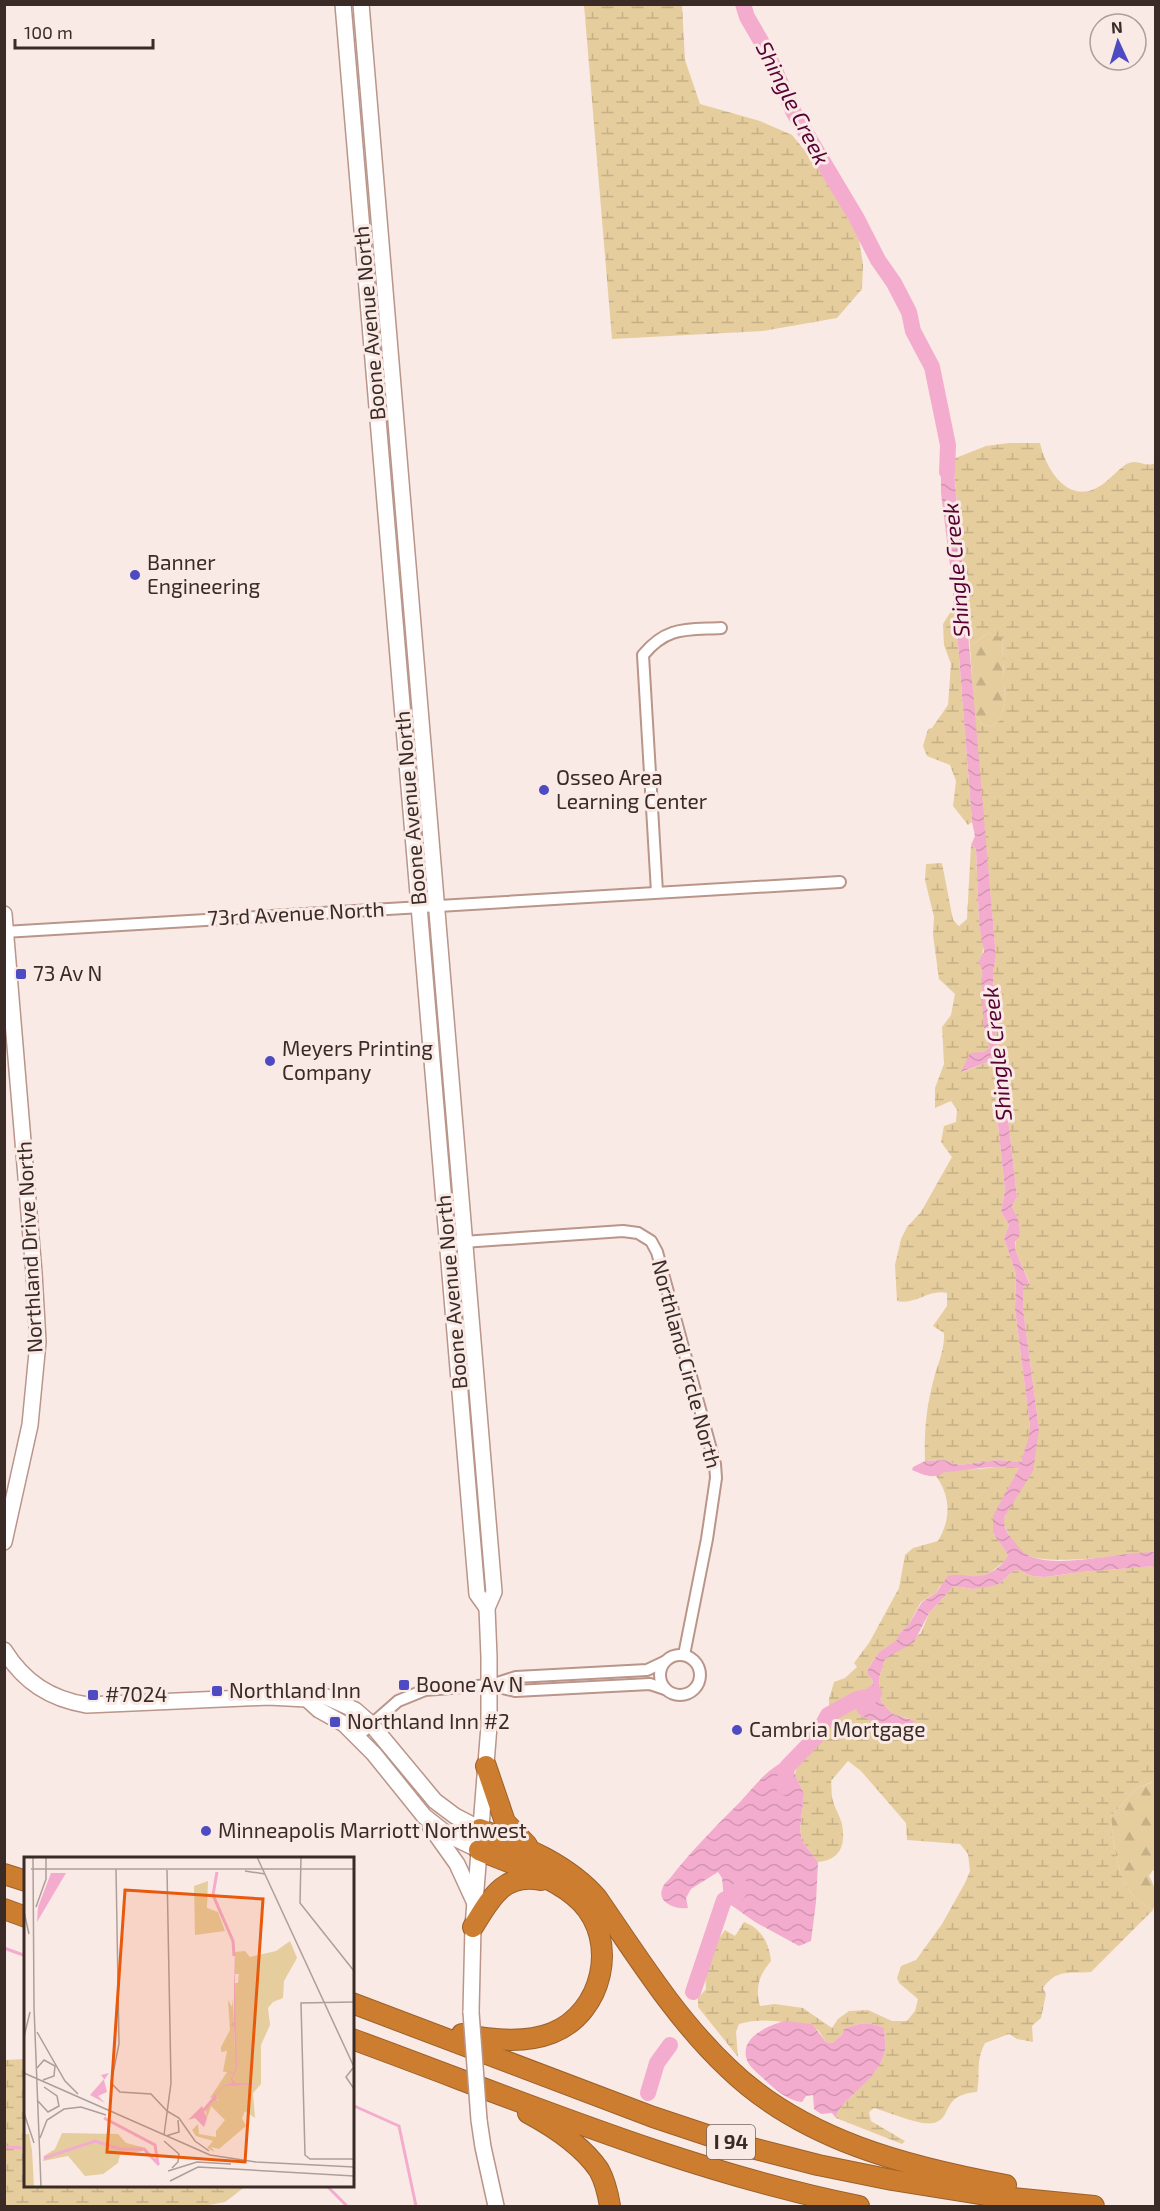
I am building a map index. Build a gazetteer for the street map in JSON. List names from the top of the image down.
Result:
{
  "streets": {
    "highway": ["I 94"],
    "street": [
      "Boone Avenue North",
      "73rd Avenue North",
      "Northland Drive North",
      "Northland Circle North"
    ]
  },
  "crossings": [
    ["Boone Avenue North", "73rd Avenue North"],
    ["Boone Avenue North", "Northland Circle North"],
    ["73rd Avenue North", "Northland Drive North"]
  ],
  "water": ["Shingle Creek"],
  "places": {
    "other": [
      "Banner Engineering",
      "Osseo Area Learning Center",
      "Meyers Printing Company",
      "Cambria Mortgage",
      "Minneapolis Marriott Northwest"
    ],
    "transit": [
      "73 Av N",
      "Boone Av N",
      "Northland Inn",
      "#7024",
      "Northland Inn #2"
    ]
  },
  "scale_bar": "100 m",
  "north": "top"
}
